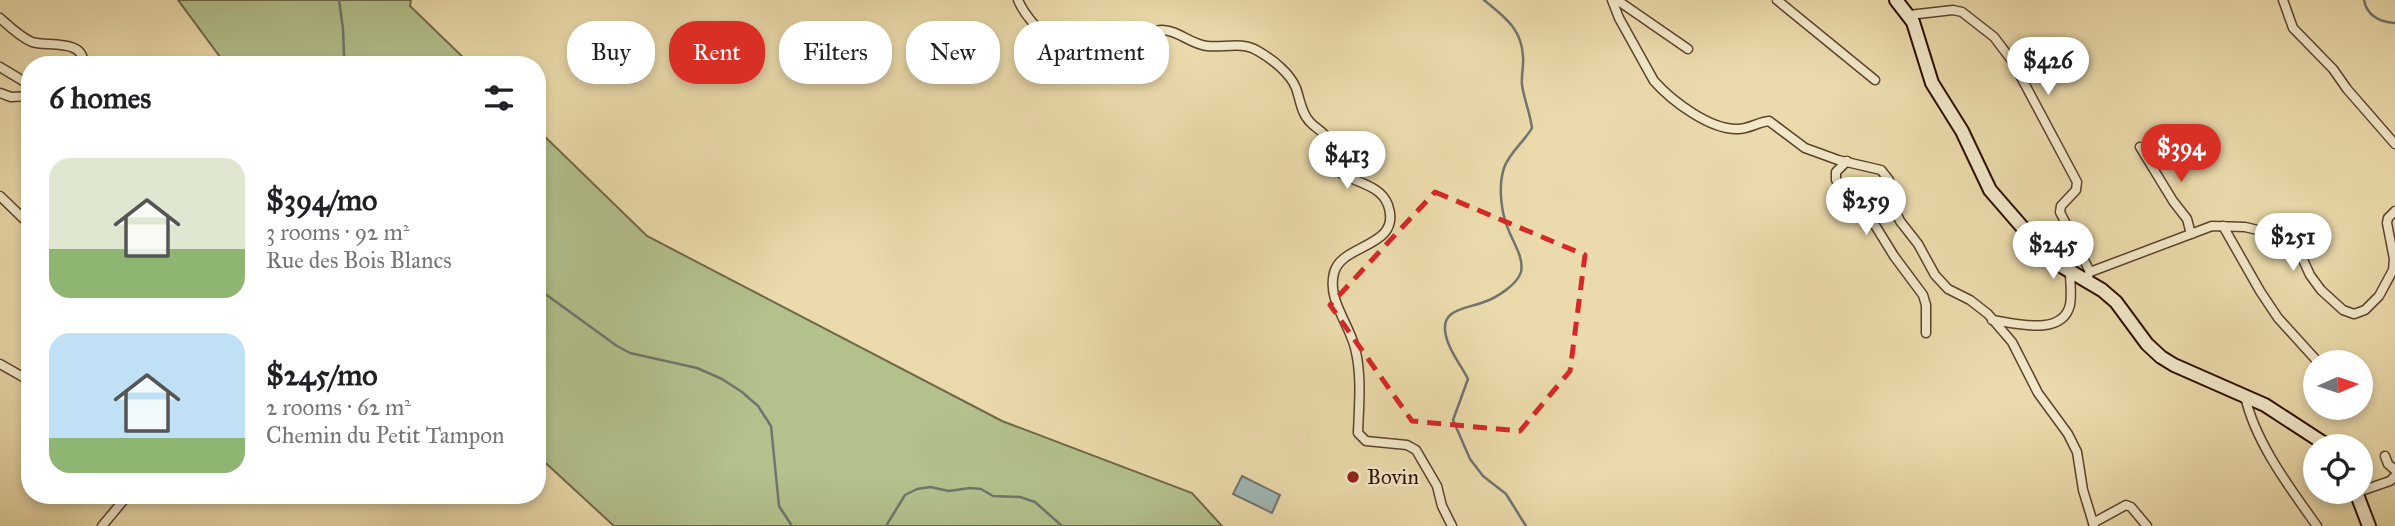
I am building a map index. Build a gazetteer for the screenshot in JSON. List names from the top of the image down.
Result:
{
  "places": ["Bovin"],
  "north": "right",
  "page": {
    "chip": [
      "Buy",
      "Rent",
      "Filters",
      "New",
      "Apartment"
    ],
    "price": [
      "$426",
      "$394",
      "$413",
      "$259",
      "$251",
      "$245"
    ],
    "heading": "6 homes",
    "list": [
      {
        "name": "$394/mo",
        "note": "3 rooms · 92 m² · Rue des Bois Blancs"
      },
      {
        "name": "$245/mo",
        "note": "2 rooms · 62 m² · Chemin du Petit Tampon"
      }
    ]
  }
}
